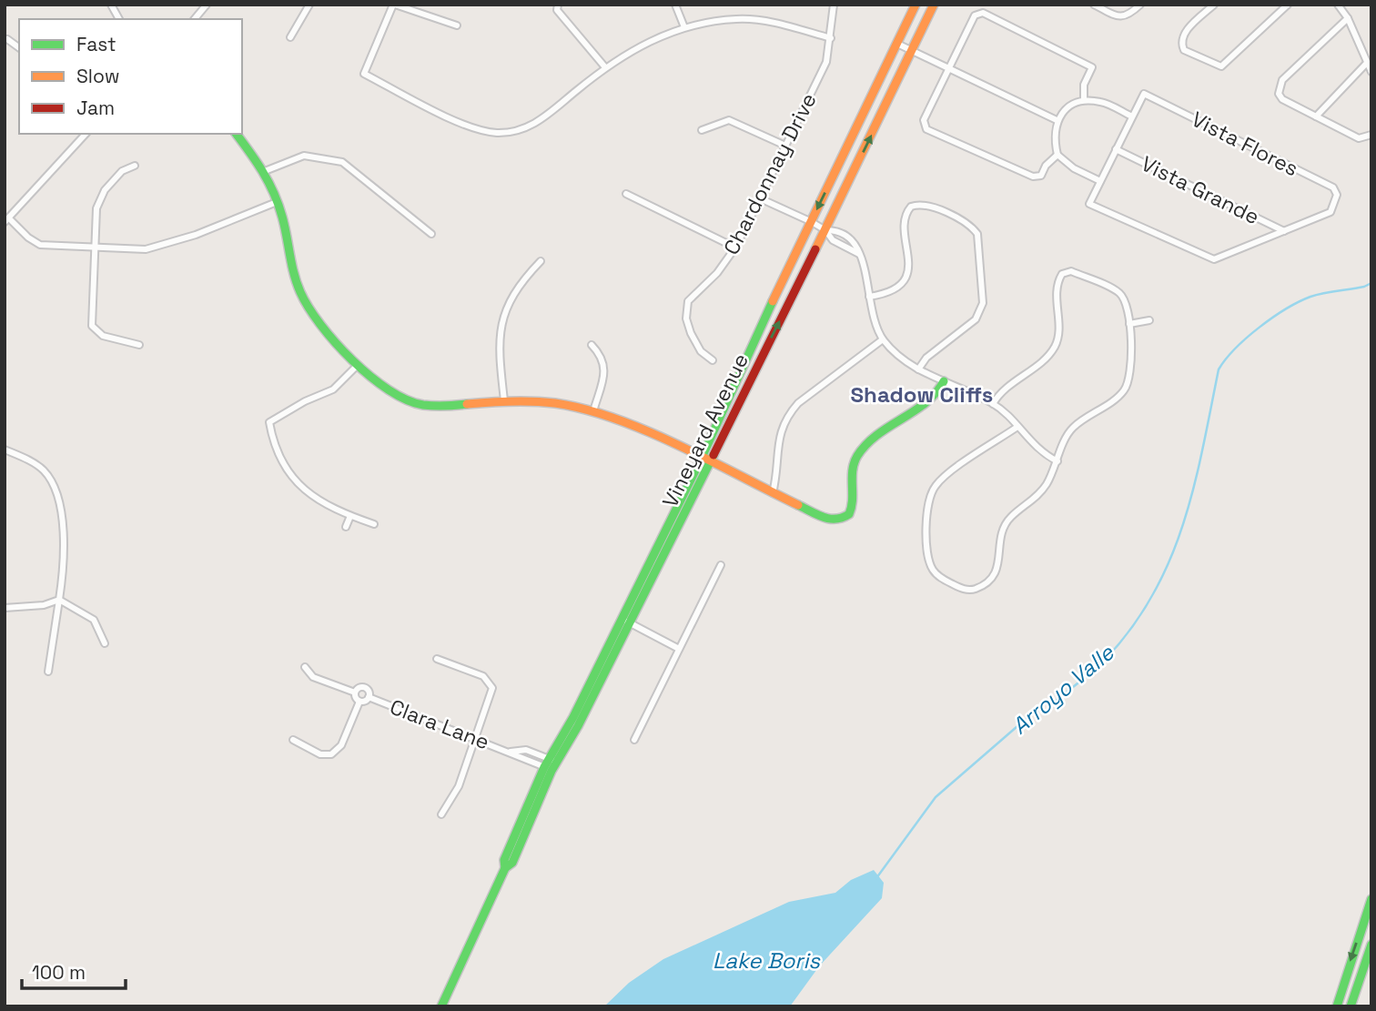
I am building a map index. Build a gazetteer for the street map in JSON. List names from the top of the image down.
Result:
{
  "streets": {
    "street": [
      "Vista Flores",
      "Chardonnay Drive",
      "Vista Grande",
      "Vineyard Avenue",
      "Clara Lane"
    ]
  },
  "crossings": [
    ["Vista Flores", "Vista Grande"],
    ["Vineyard Avenue", "Clara Lane"]
  ],
  "districts": ["Shadow Cliffs"],
  "water": ["Arroyo Valle", "Lake Boris"],
  "legend": ["Fast", "Slow", "Jam"],
  "scale_bar": "100 m"
}
